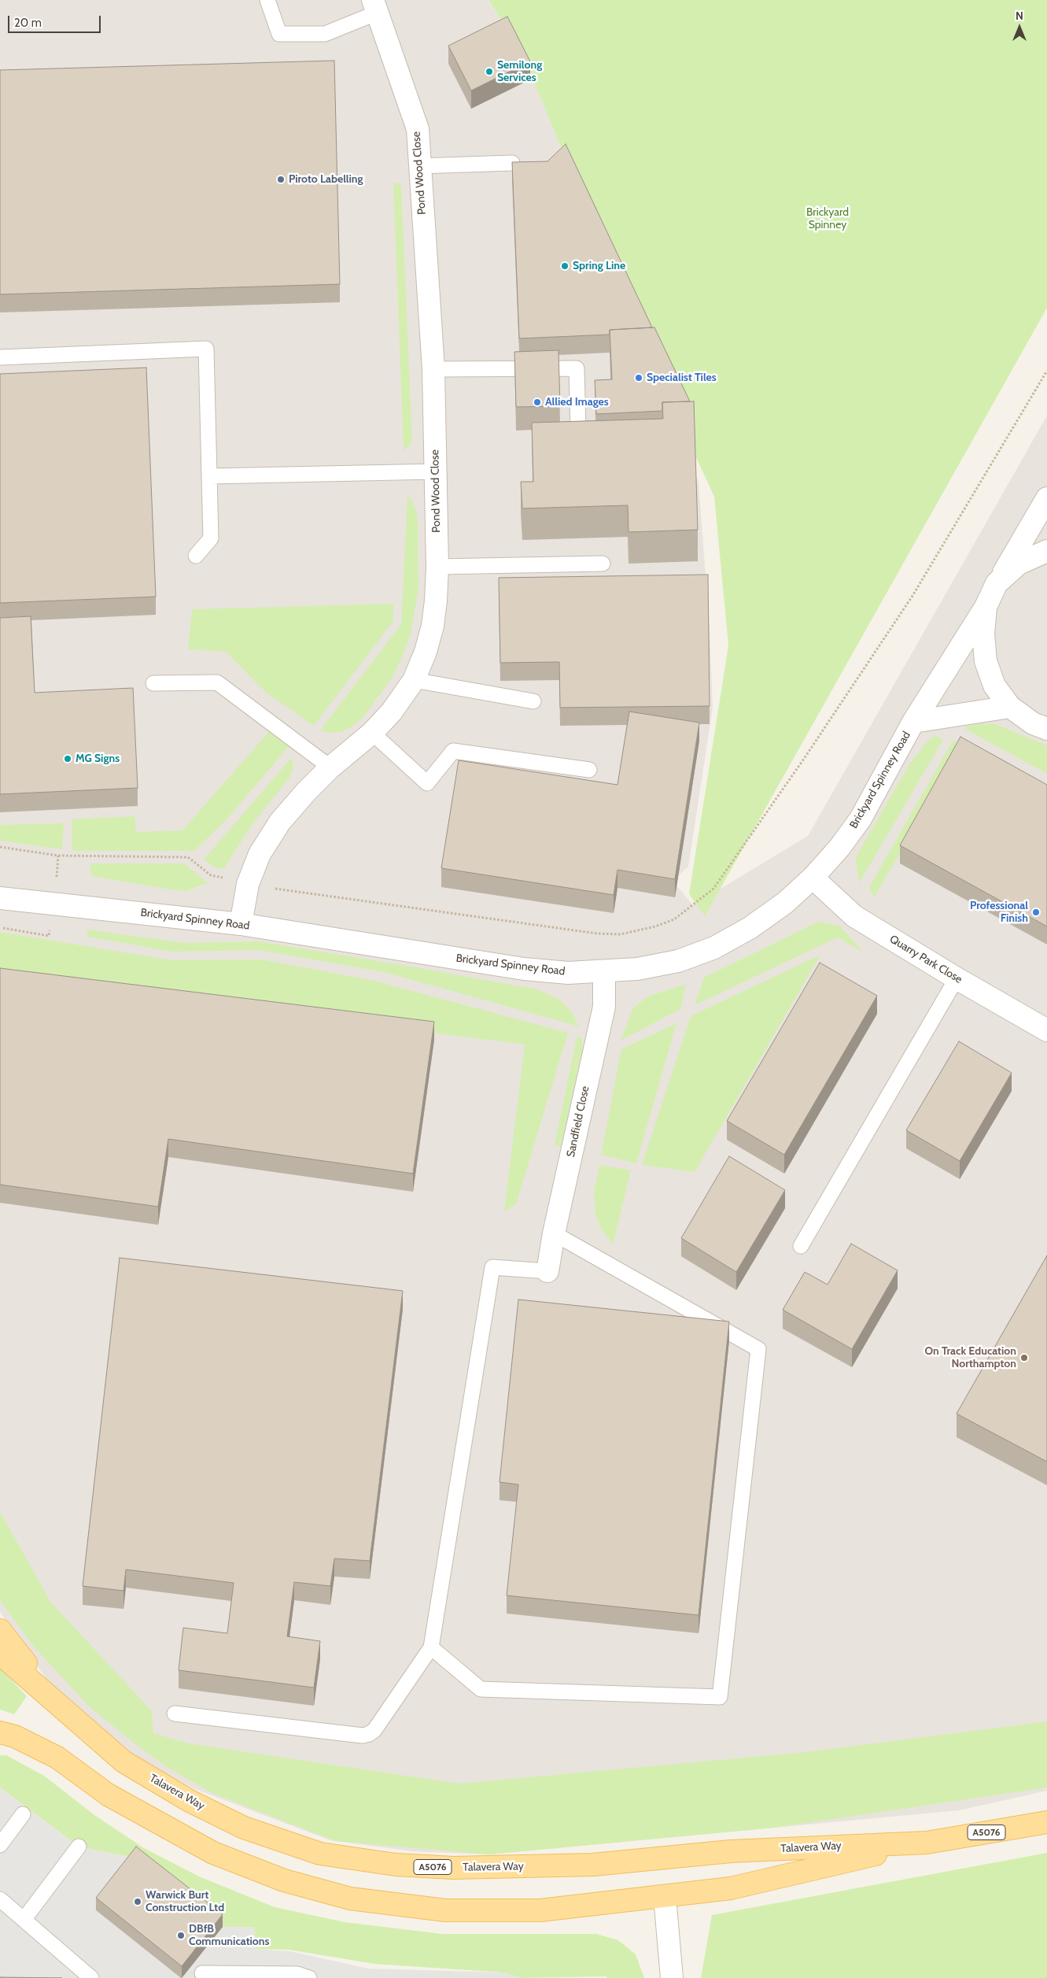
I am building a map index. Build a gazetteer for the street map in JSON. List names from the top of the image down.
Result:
{
  "streets": {
    "main road": ["Talavera Way", "A5076"],
    "street": [
      "Pond Wood Close",
      "Brickyard Spinney Road",
      "Quarry Park Close",
      "Sandfield Close"
    ]
  },
  "crossings": [
    ["Pond Wood Close", "Brickyard Spinney Road"],
    ["Brickyard Spinney Road", "Quarry Park Close"],
    ["Brickyard Spinney Road", "Sandfield Close"]
  ],
  "parks": ["Brickyard Spinney"],
  "places": [
    "Semilong Services",
    "Piroto Labelling",
    "Spring Line",
    "Specialist Tiles",
    "Allied Images",
    "MG Signs",
    "Professional Finish",
    "On Track Education Northampton",
    "Warwick Burt Construction Ltd",
    "DBfB Communications"
  ],
  "scale_bar": "20 m",
  "north": "top"
}
